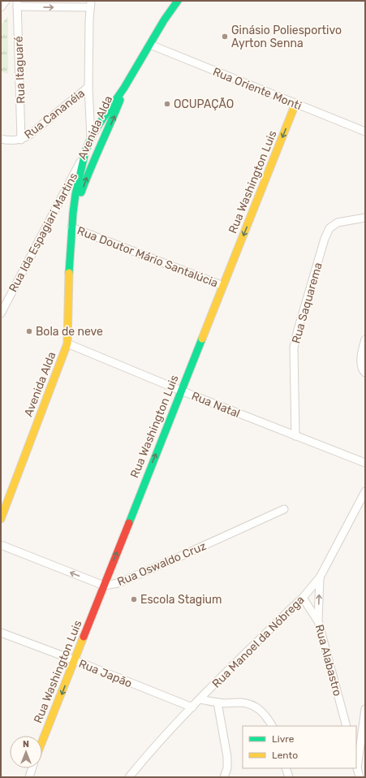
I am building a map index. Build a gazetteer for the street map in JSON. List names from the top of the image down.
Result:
{
  "streets": {
    "main road": ["Avenida Alda", "Rua Washington Luis"],
    "street": [
      "Rua Itaguaré",
      "Rua Oriente Monti",
      "Rua Cananéia",
      "Rua Ida Espagiari Martins",
      "Rua Doutor Mário Santalúcia",
      "Rua Saquarema",
      "Rua Natal",
      "Rua Oswaldo Cruz",
      "Rua Manoel da Nóbrega",
      "Rua Alabastro",
      "Rua Japão"
    ]
  },
  "crossings": [
    ["Rua Itaguaré", "Rua Cananéia"],
    ["Rua Oriente Monti", "Avenida Alda"],
    ["Rua Oriente Monti", "Rua Washington Luis"],
    ["Avenida Alda", "Rua Ida Espagiari Martins"],
    ["Avenida Alda", "Rua Doutor Mário Santalúcia"],
    ["Avenida Alda", "Rua Natal"],
    ["Rua Washington Luis", "Rua Doutor Mário Santalúcia"],
    ["Rua Washington Luis", "Rua Natal"],
    ["Rua Washington Luis", "Rua Oswaldo Cruz"],
    ["Rua Washington Luis", "Rua Japão"],
    ["Rua Saquarema", "Rua Natal"],
    ["Rua Manoel da Nóbrega", "Rua Alabastro"],
    ["Rua Manoel da Nóbrega", "Rua Japão"]
  ],
  "one_way": ["Rua Oswaldo Cruz"],
  "places": [
    "Ginásio Poliesportivo Ayrton Senna",
    "OCUPAÇÃO",
    "Bola de neve",
    "Escola Stagium"
  ],
  "legend": ["Livre", "Lento"],
  "north": "top"
}
